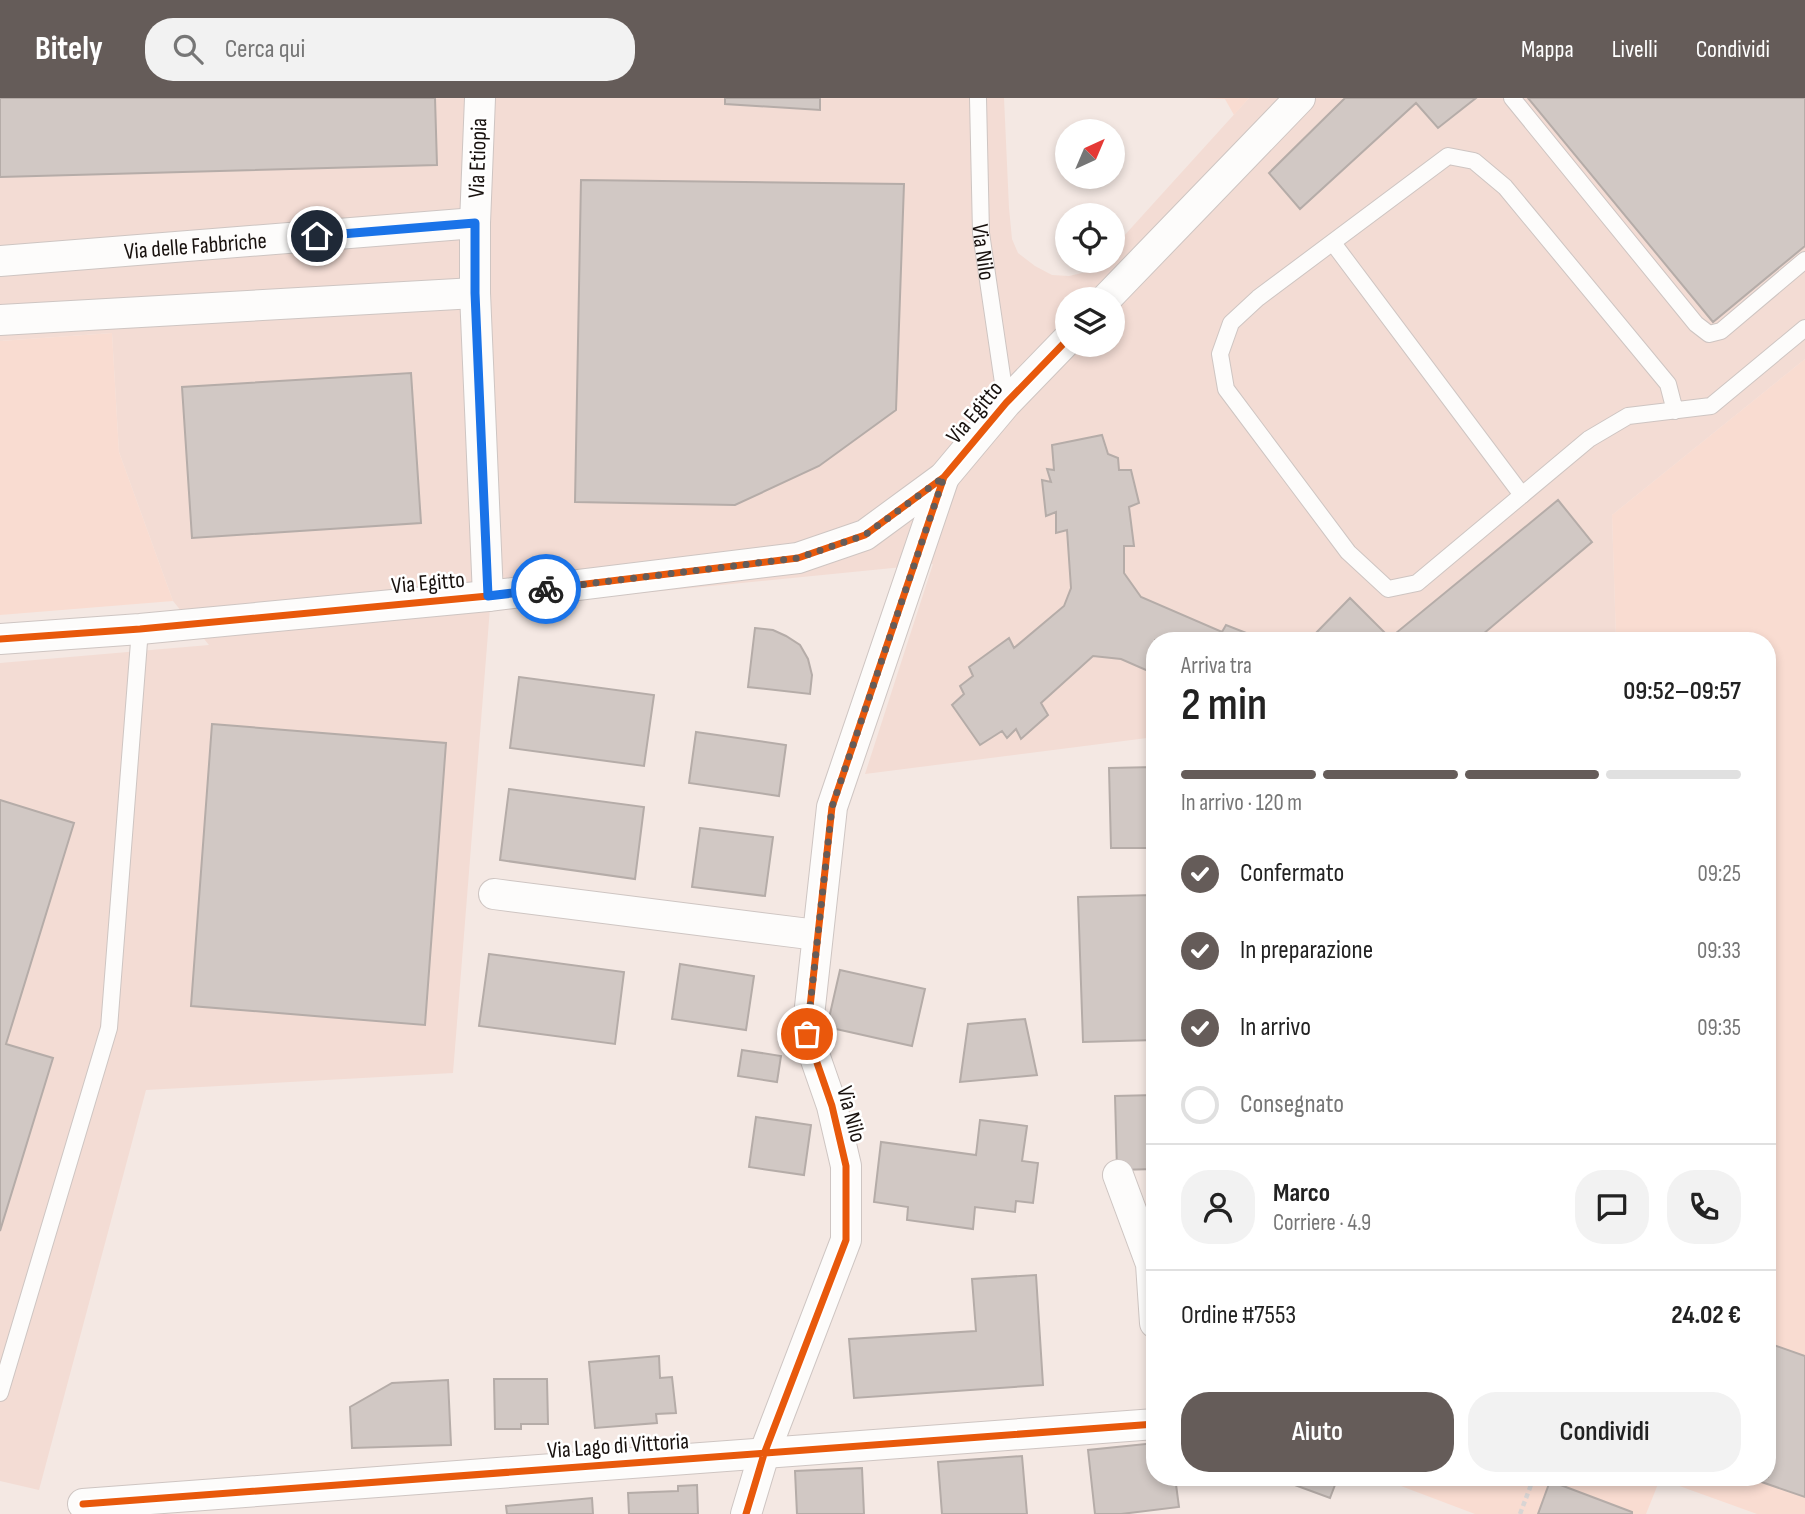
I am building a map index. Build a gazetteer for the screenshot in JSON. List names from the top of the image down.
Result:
{
  "streets": {
    "street": [
      "Via Etiopia",
      "Via delle Fabbriche",
      "Via Nilo",
      "Via Egitto",
      "Via Lago di Vittoria"
    ]
  },
  "crossings": [
    ["Via Etiopia", "Via delle Fabbriche"],
    ["Via Etiopia", "Via Egitto"],
    ["Via Nilo", "Via Egitto"],
    ["Via Nilo", "Via Lago di Vittoria"]
  ],
  "north": "top right",
  "page": {
    "header": "Bitely",
    "search": "Cerca qui",
    "nav": ["Mappa", "Livelli", "Condividi"],
    "heading": ["2 min", "Arriva tra", "09:52–09:57"],
    "panel": [
      "Marco",
      "Corriere · 4.9",
      "Ordine #7553",
      "24.02 €"
    ],
    "bar": "In arrivo · 120 m",
    "list": [
      ["Confermato", "09:25"],
      ["In preparazione", "09:33"],
      ["In arrivo", "09:35"],
      "Consegnato"
    ],
    "buttons": ["Aiuto", "Condividi"]
  }
}
